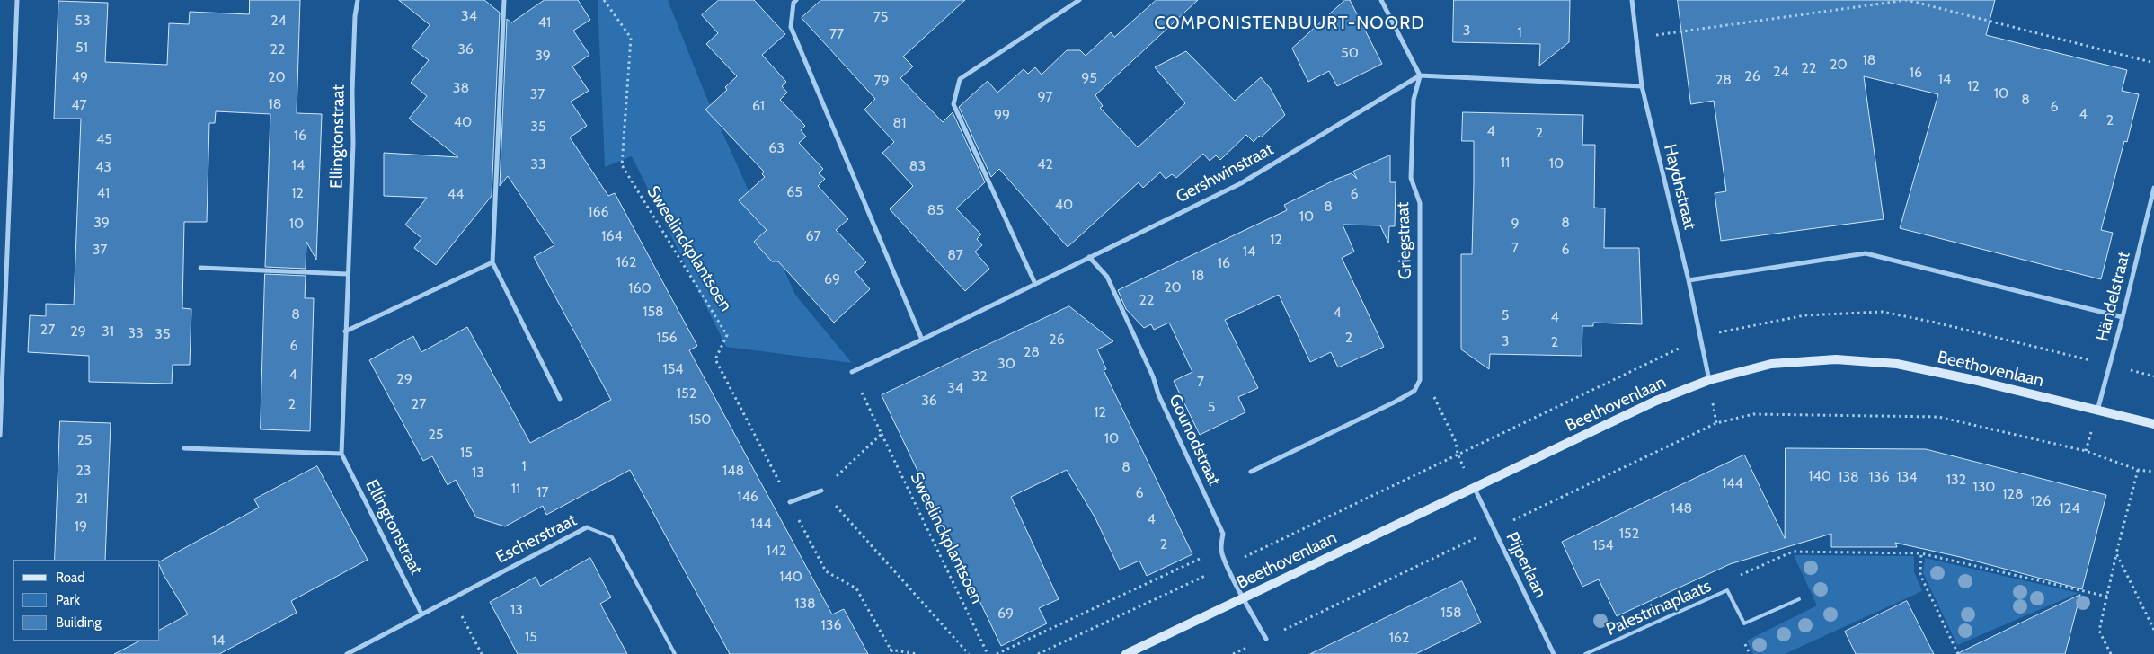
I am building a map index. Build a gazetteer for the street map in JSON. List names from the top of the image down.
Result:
{
  "streets": {
    "street": [
      "Ellingtonstraat",
      "Gershwinstraat",
      "Haydnstraat",
      "Griegstraat",
      "Händelstraat",
      "Beethovenlaan",
      "Gounodstraat",
      "Escherstraat",
      "Pijperlaan"
    ],
    "lane": ["Palestrinaplaats"],
    "path": ["Sweelinckplantsoen"]
  },
  "crossings": [
    ["Ellingtonstraat", "Escherstraat"],
    ["Gershwinstraat", "Griegstraat"],
    ["Gershwinstraat", "Sweelinckplantsoen"],
    ["Gershwinstraat", "Gounodstraat"],
    ["Haydnstraat", "Beethovenlaan"],
    ["Händelstraat", "Beethovenlaan"],
    ["Beethovenlaan", "Pijperlaan"]
  ],
  "districts": ["COMPONISTENBUURT-NOORD"],
  "house_numbers": [
    "34",
    "75",
    "53",
    "24",
    "41",
    "3",
    "1",
    "77",
    "51",
    "22",
    "36",
    "50",
    "39",
    "18",
    "20",
    "22",
    "24",
    "16",
    "26",
    "49",
    "20",
    "95",
    "14",
    "28",
    "79",
    "12",
    "38",
    "10",
    "37",
    "97",
    "8",
    "18",
    "47",
    "61",
    "6",
    "4",
    "99",
    "2",
    "40",
    "81",
    "35",
    "4",
    "2",
    "16",
    "45",
    "63",
    "11",
    "10",
    "33",
    "42",
    "14",
    "83",
    "43",
    "65",
    "41",
    "12",
    "44",
    "6",
    "40",
    "8",
    "85",
    "166",
    "10",
    "39",
    "8",
    "10",
    "9",
    "164",
    "67",
    "12",
    "7",
    "37",
    "6",
    "14",
    "87",
    "162",
    "16",
    "18",
    "69",
    "20",
    "160",
    "22",
    "158",
    "4",
    "8",
    "5",
    "4",
    "27",
    "29",
    "31",
    "33",
    "35",
    "156",
    "2",
    "26",
    "3",
    "2",
    "6",
    "28",
    "30",
    "154",
    "4",
    "32",
    "29",
    "7",
    "34",
    "152",
    "36",
    "2",
    "27",
    "5",
    "12",
    "150",
    "25",
    "10",
    "25",
    "15",
    "1",
    "8",
    "23",
    "148",
    "13",
    "140",
    "138",
    "136",
    "134",
    "132",
    "144",
    "130",
    "11",
    "17",
    "6",
    "128",
    "146",
    "21",
    "126",
    "148",
    "124",
    "4",
    "144",
    "19",
    "152",
    "2",
    "154",
    "142",
    "140",
    "138",
    "13",
    "158",
    "69",
    "136",
    "15",
    "162",
    "14"
  ],
  "legend": ["Road", "Park", "Building"]
}
